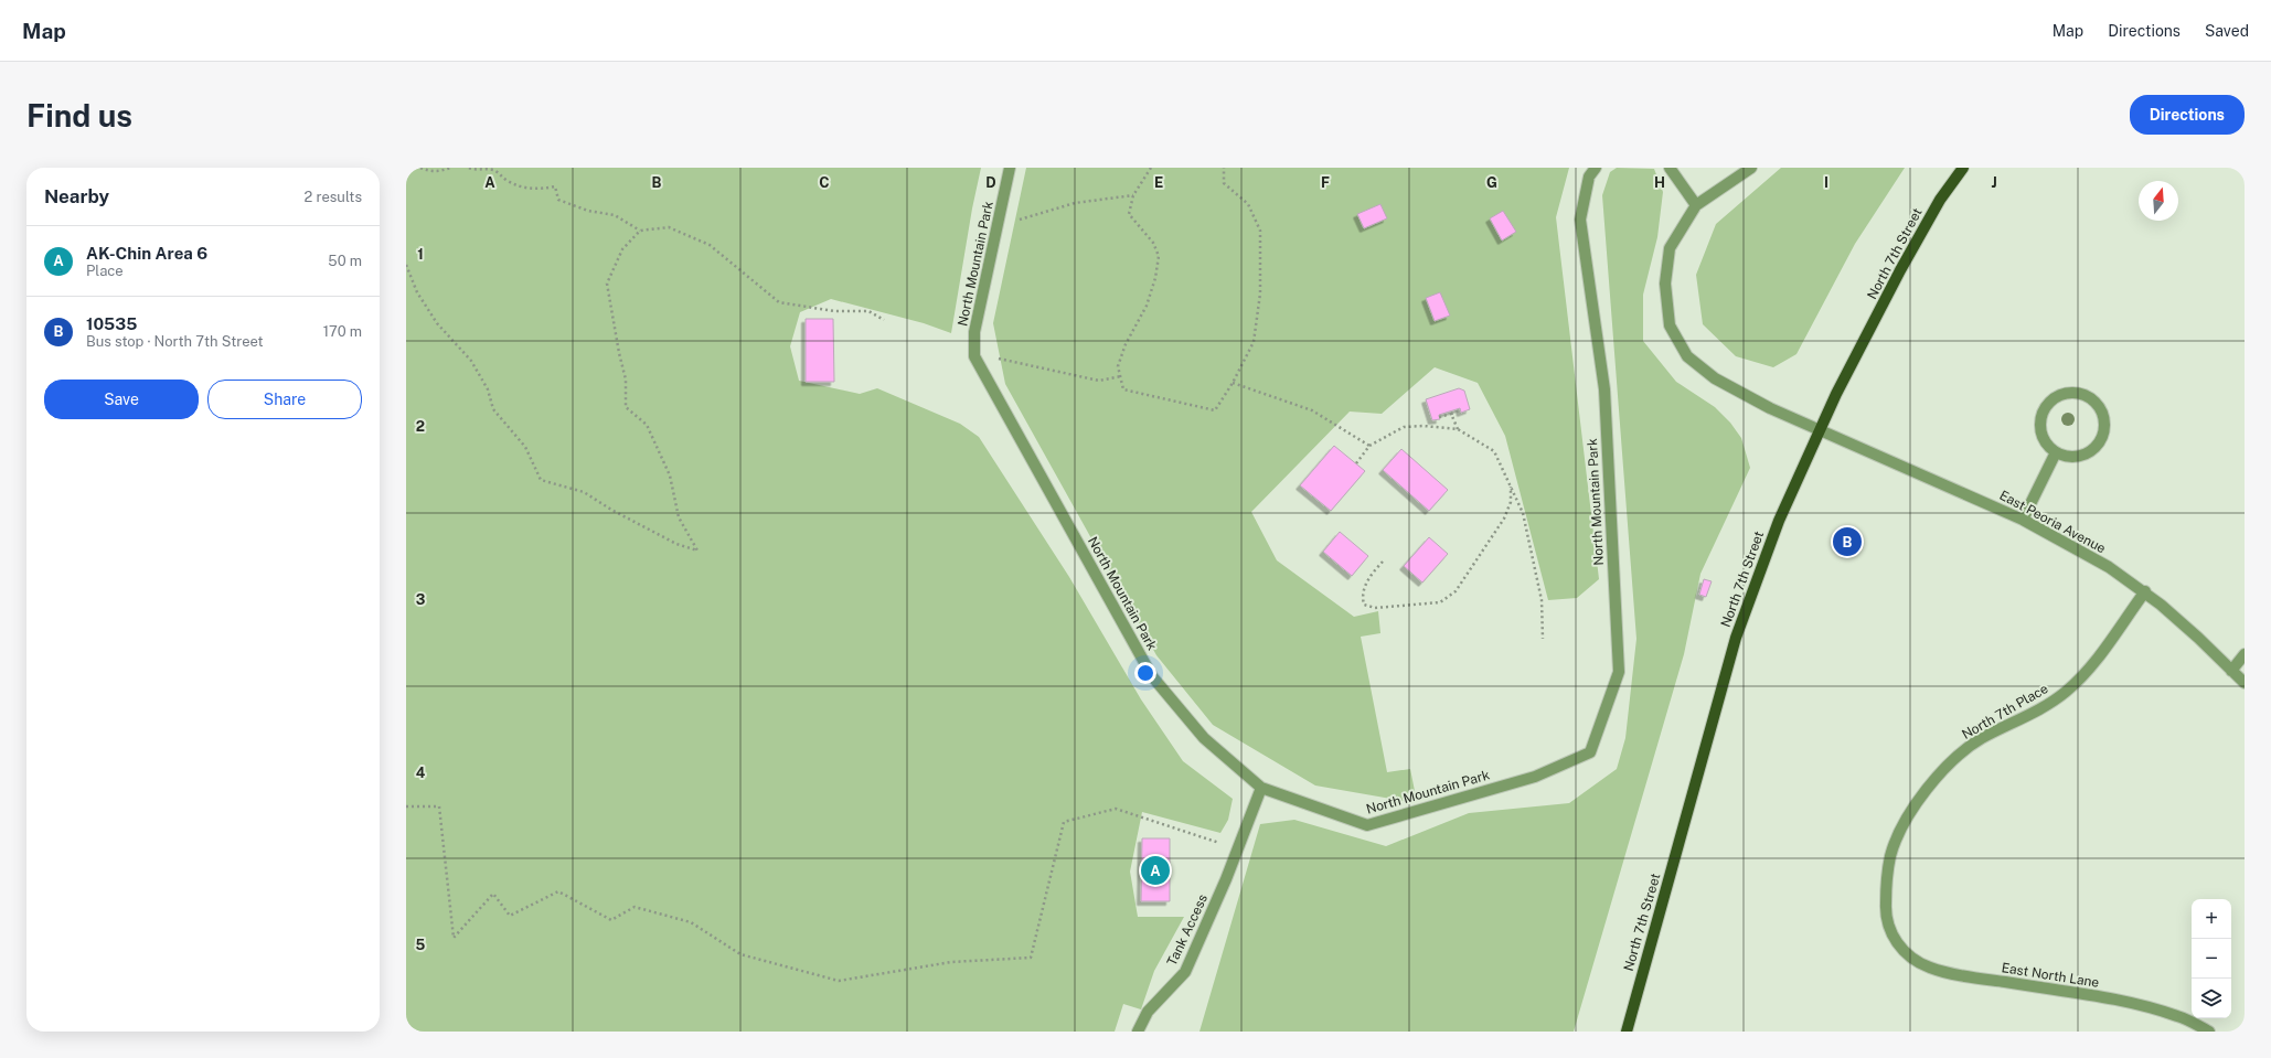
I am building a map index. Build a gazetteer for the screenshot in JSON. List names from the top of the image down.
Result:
{
  "streets": {
    "main road": ["North 7th Street"],
    "street": [
      "North Mountain Park",
      "East Peoria Avenue",
      "North 7th Place",
      "Tank Access",
      "East North Lane"
    ]
  },
  "crossings": [
    ["North 7th Street", "East Peoria Avenue"],
    ["North Mountain Park", "Tank Access"],
    ["East Peoria Avenue", "North 7th Place"],
    ["North 7th Place", "East North Lane"]
  ],
  "north": "top",
  "page": {
    "header": "Map",
    "nav": ["Map", "Directions", "Saved"],
    "buttons": [
      "Directions",
      ["Save", "Share"]
    ],
    "title": "Find us",
    "heading": ["Nearby", "2 results"],
    "list": [
      {
        "mark": "A",
        "name": "AK-Chin Area 6",
        "note": "Place",
        "value": "50 m"
      },
      {
        "mark": "B",
        "name": "10535",
        "note": "Bus stop · North 7th Street",
        "value": "170 m"
      }
    ],
    "pins": ["B", "A"],
    "map_buttons": ["+", "−"]
  },
  "grid": {
    "columns": [
      "A",
      "B",
      "C",
      "D",
      "E",
      "F",
      "G",
      "H",
      "I",
      "J"
    ],
    "rows": [
      "1",
      "2",
      "3",
      "4",
      "5"
    ]
  }
}
